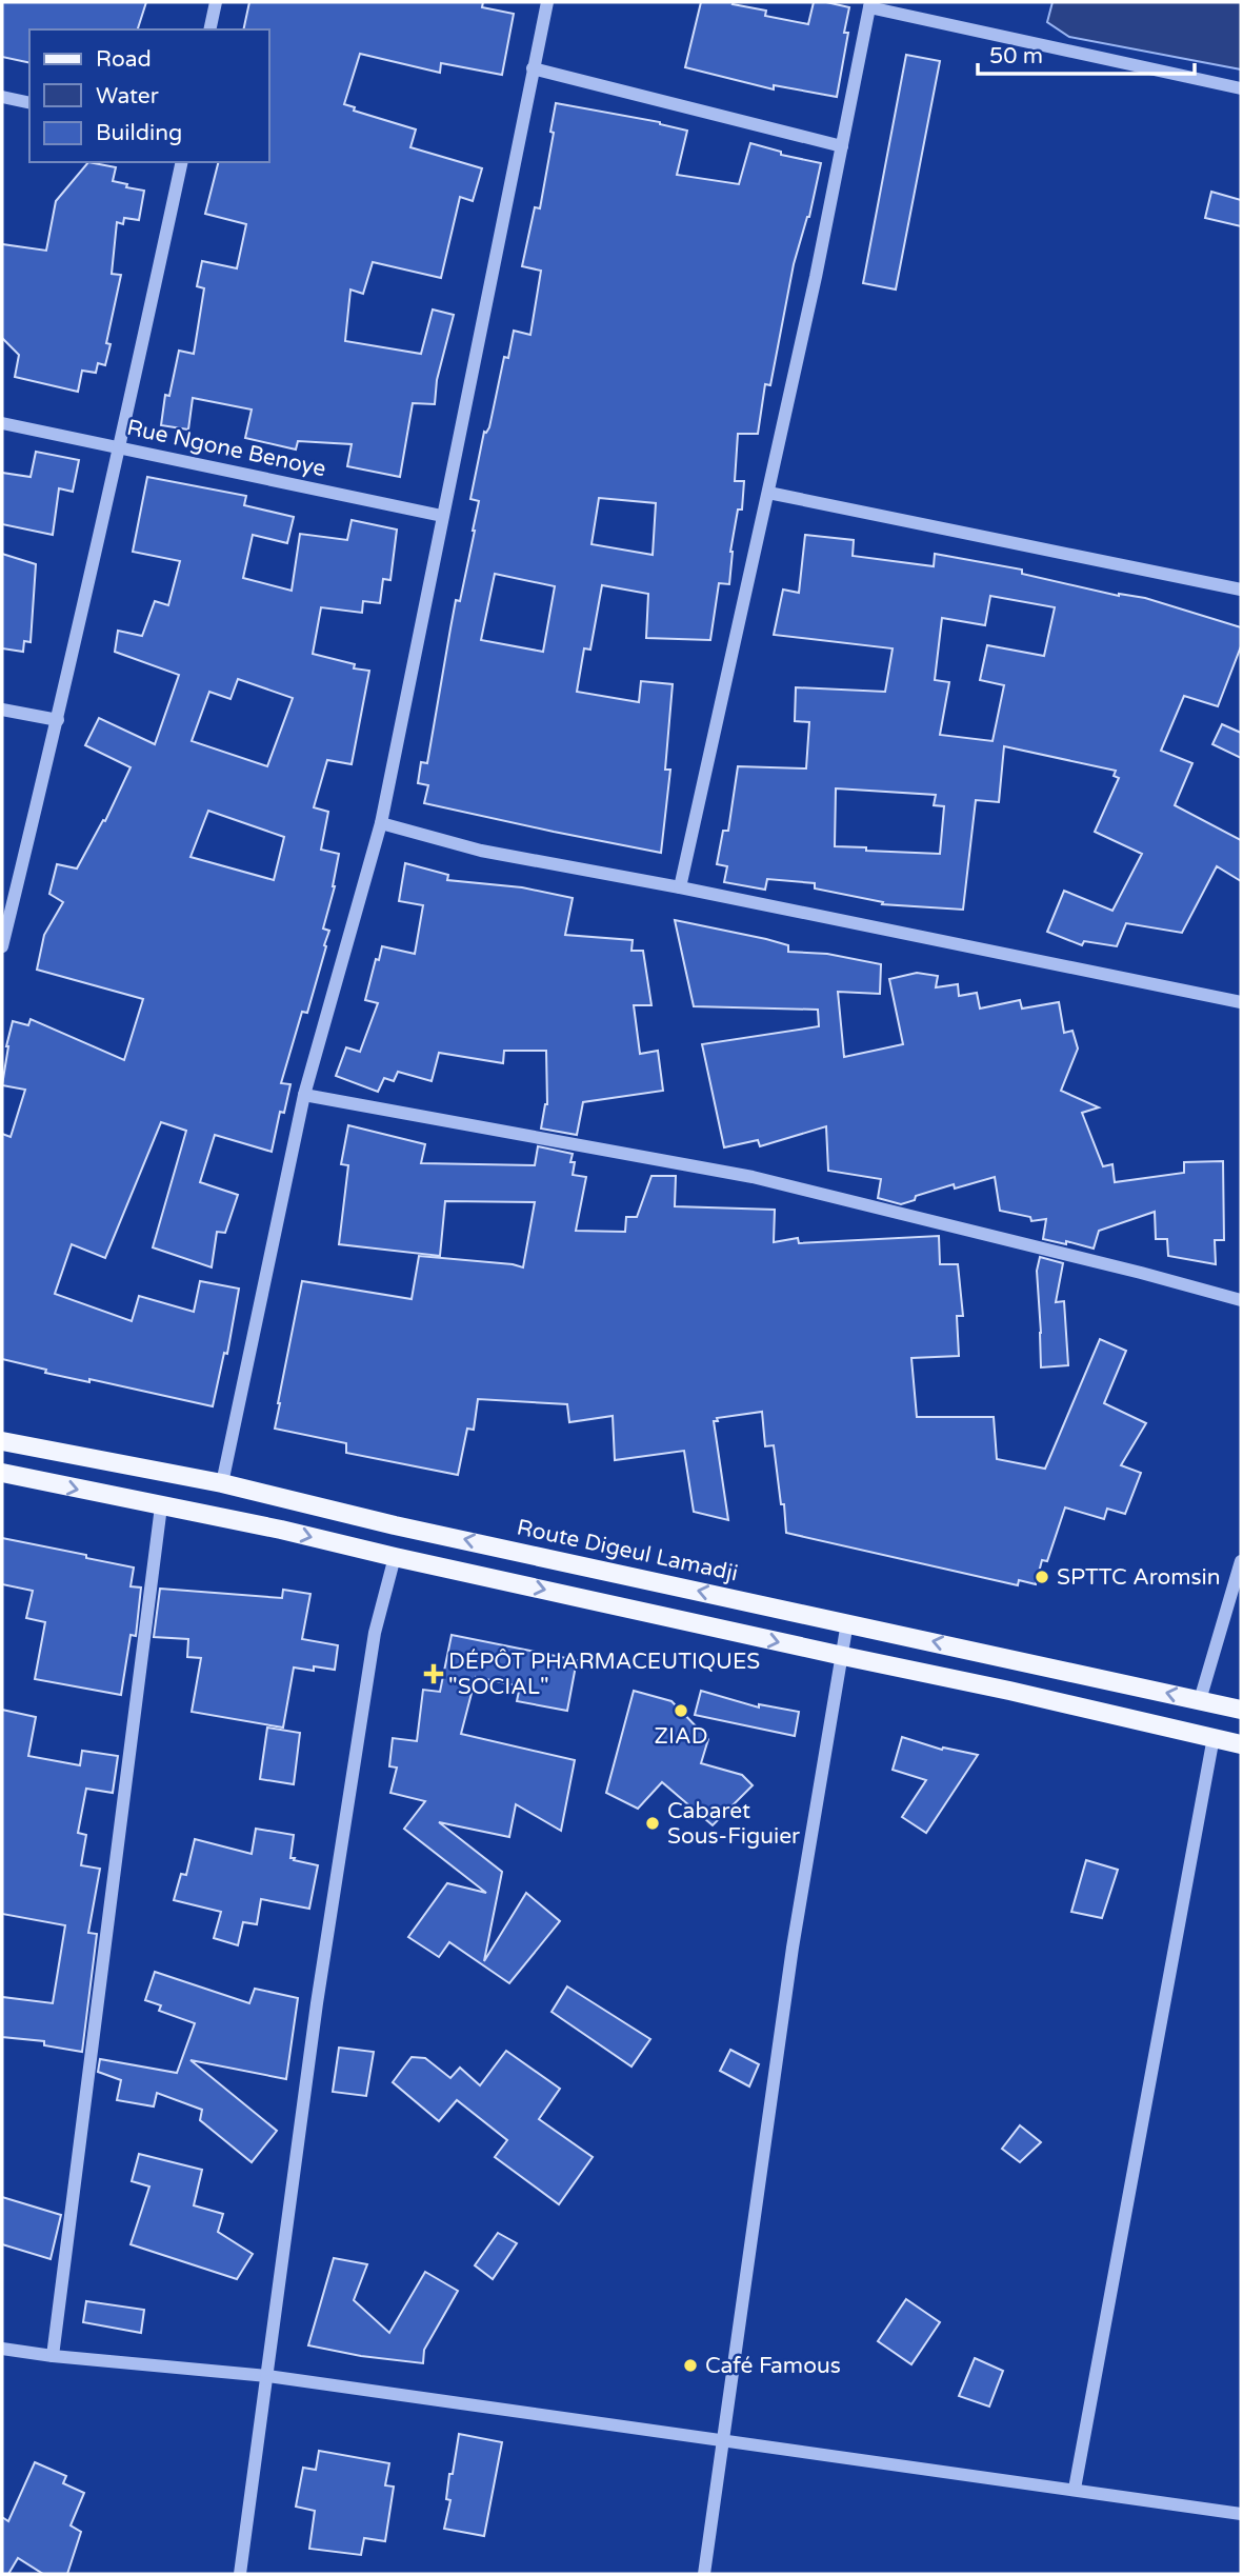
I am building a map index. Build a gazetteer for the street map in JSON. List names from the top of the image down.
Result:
{
  "streets": {
    "main road": ["Route Digeul Lamadji"],
    "street": ["Rue Ngone Benoye"]
  },
  "places": {
    "other": [
      "SPTTC Aromsin",
      "ZIAD",
      "Cabaret Sous-Figuier",
      "Café Famous"
    ],
    "health": ["DÉPÔT PHARMACEUTIQUES \"SOCIAL\""]
  },
  "legend": ["Road", "Water", "Building"],
  "scale_bar": "50 m"
}
